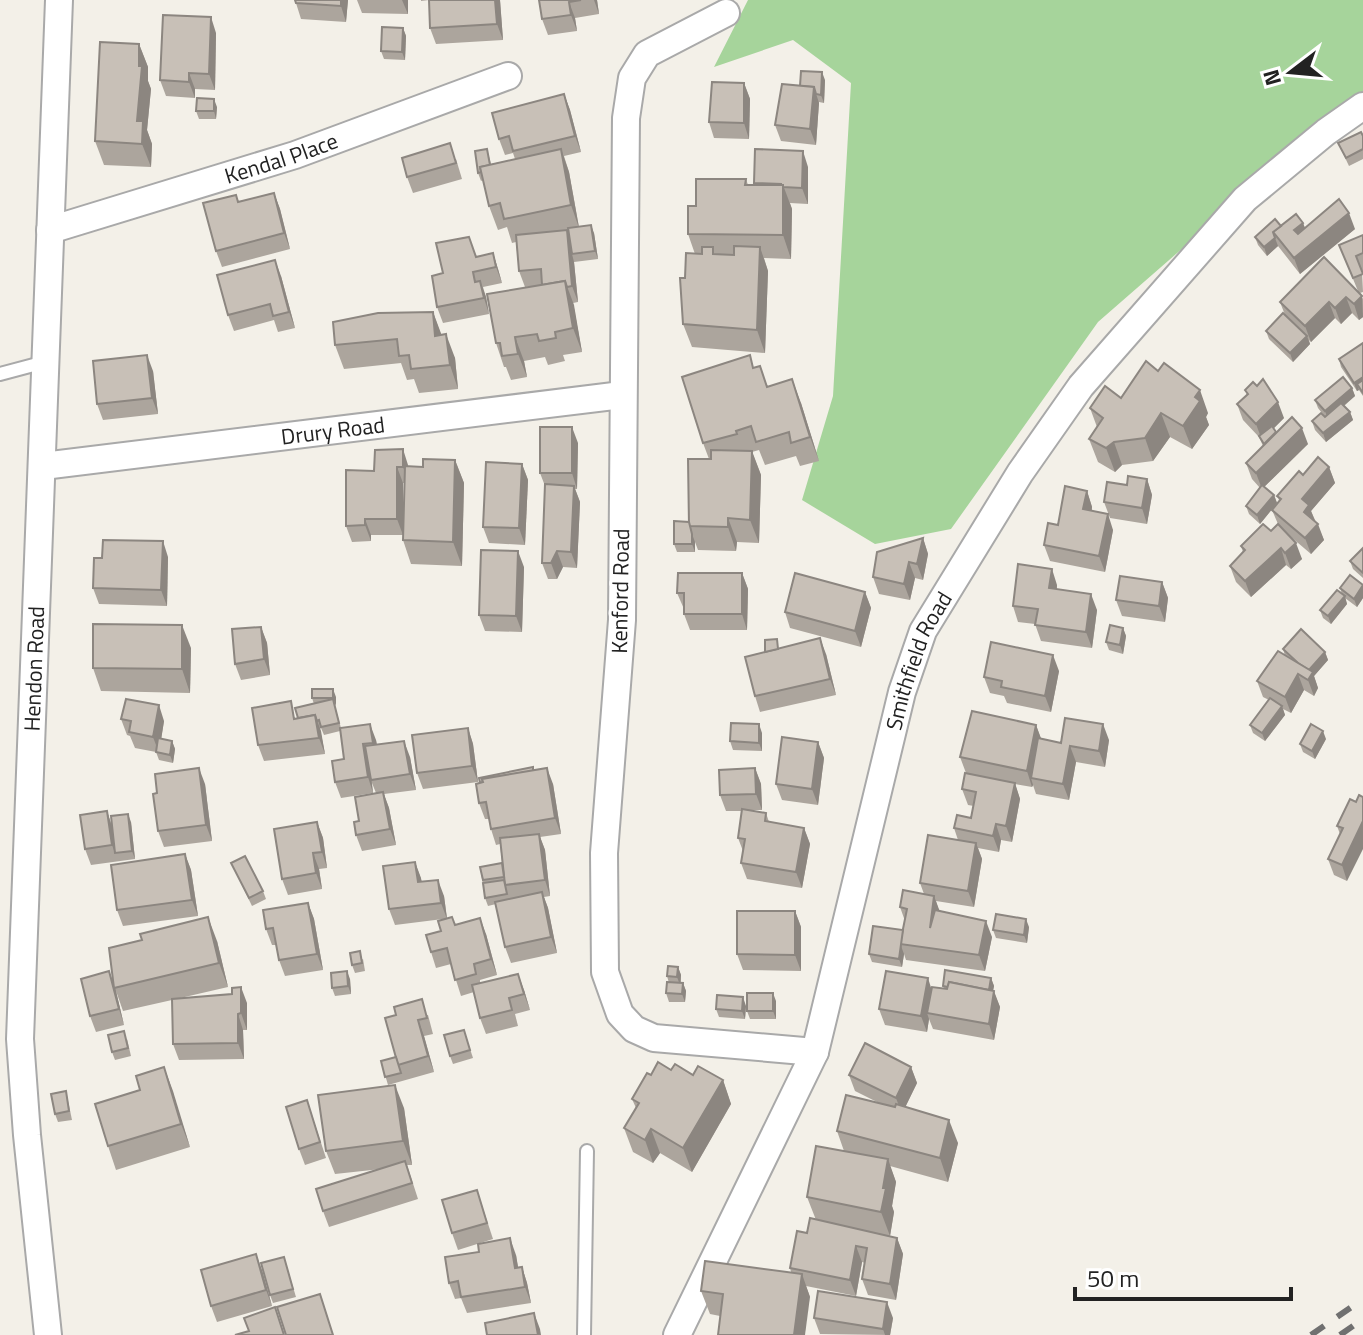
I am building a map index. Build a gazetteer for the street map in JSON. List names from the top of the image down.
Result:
{
  "streets": {
    "street": [
      "Kendal Place",
      "Drury Road",
      "Kenford Road",
      "Smithfield Road",
      "Hendon Road"
    ]
  },
  "crossings": [
    ["Kendal Place", "Hendon Road"],
    ["Drury Road", "Kenford Road"],
    ["Drury Road", "Hendon Road"],
    ["Kenford Road", "Smithfield Road"]
  ],
  "scale_bar": "50 m",
  "north": "left"
}
